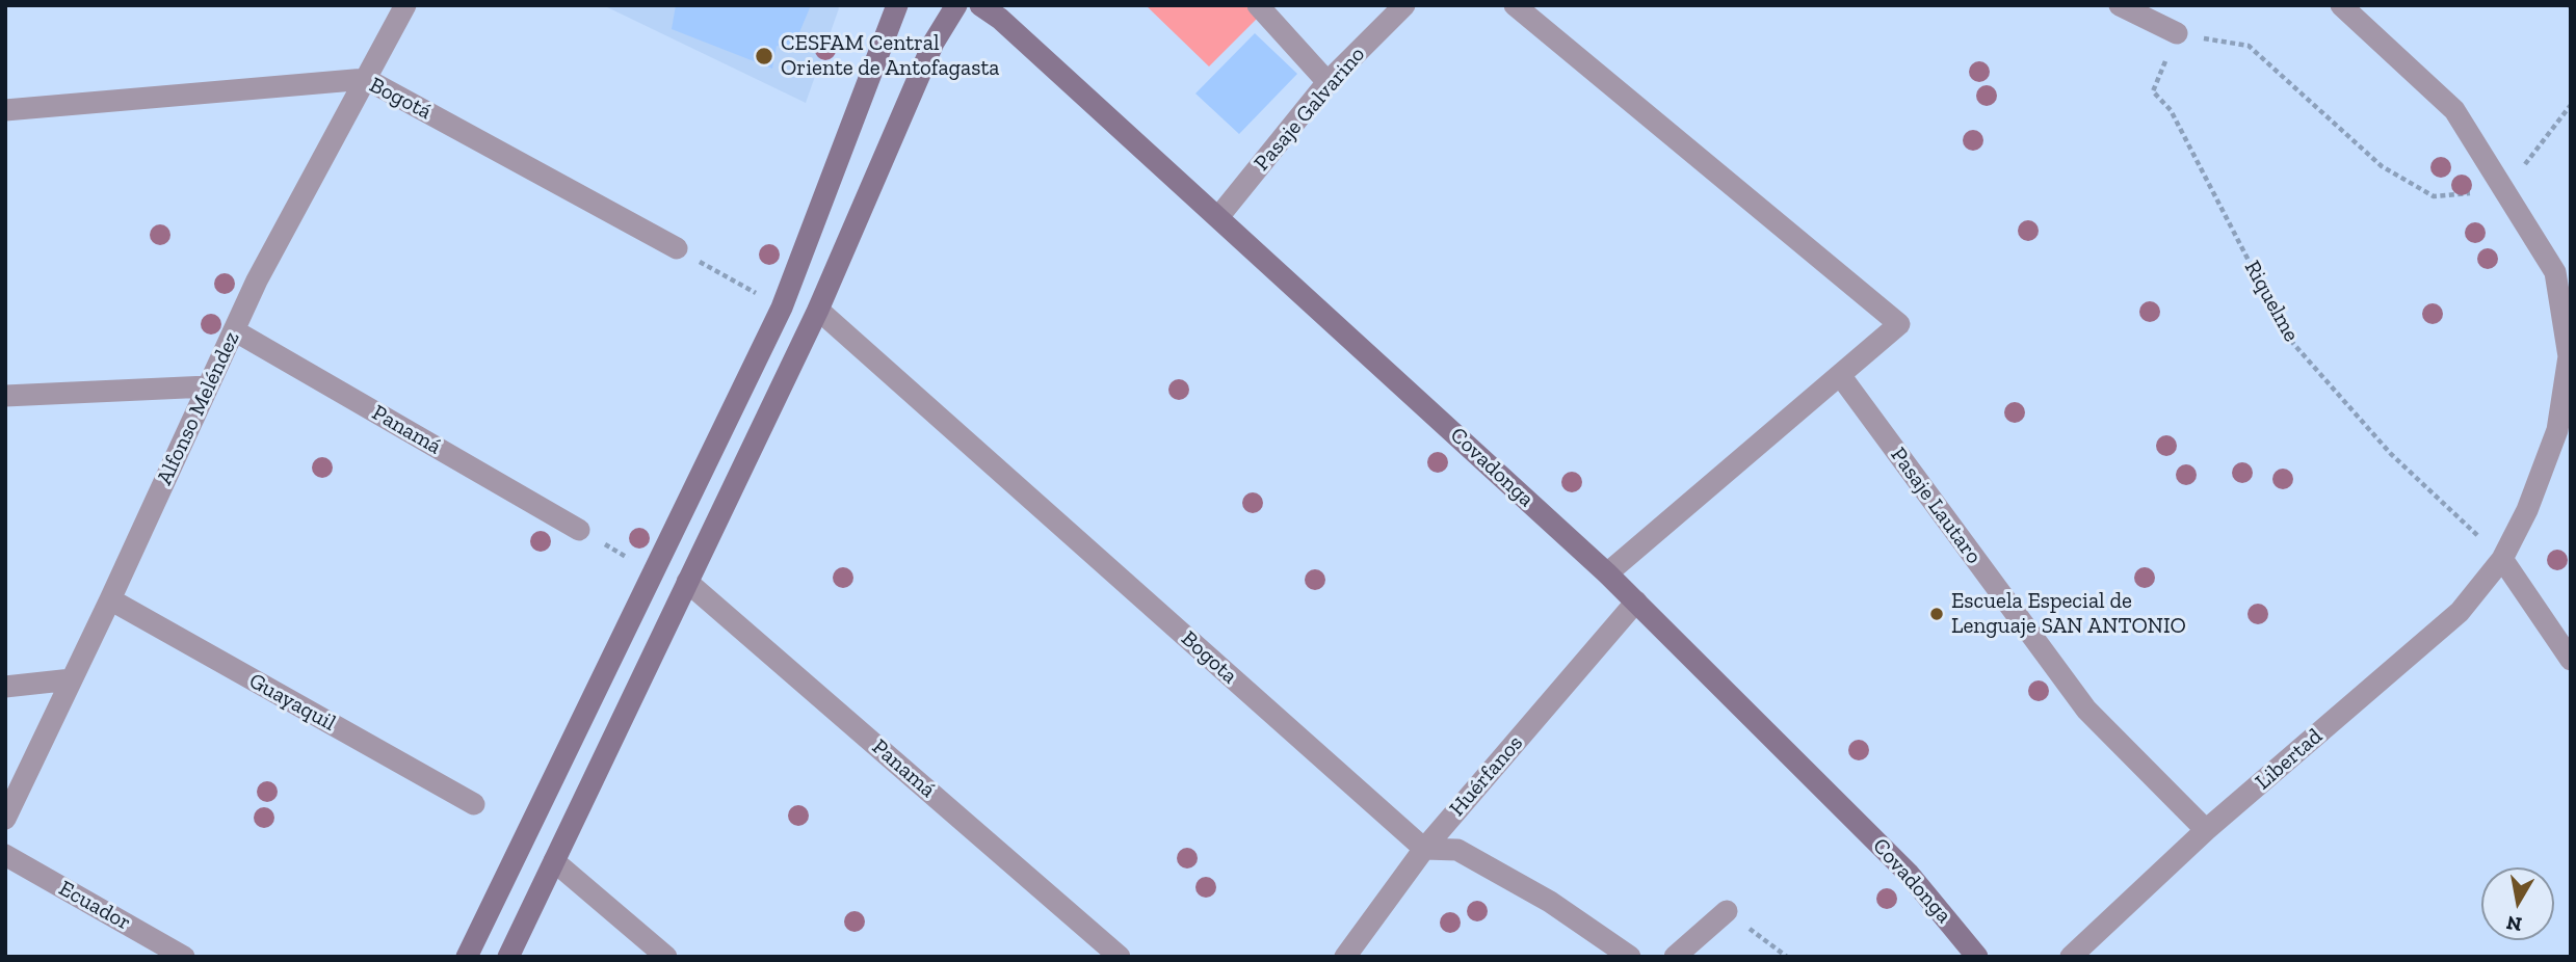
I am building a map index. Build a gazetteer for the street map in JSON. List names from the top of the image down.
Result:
{
  "streets": {
    "main road": ["Covadonga"],
    "street": [
      "Bogotá",
      "Pasaje Galvarino",
      "Alfonso Meléndez",
      "Panamá",
      "Pasaje Lautaro",
      "Bogota",
      "Guayaquil",
      "Libertad",
      "Huérfanos",
      "Ecuador"
    ],
    "path": ["Riquelme"]
  },
  "crossings": [
    ["Bogotá", "Alfonso Meléndez"],
    ["Pasaje Galvarino", "Covadonga"],
    ["Riquelme", "Libertad"],
    ["Alfonso Meléndez", "Panamá"],
    ["Alfonso Meléndez", "Guayaquil"],
    ["Covadonga", "Huérfanos"],
    ["Pasaje Lautaro", "Libertad"],
    ["Bogota", "Huérfanos"]
  ],
  "places": ["CESFAM Central Oriente de Antofagasta", "Escuela Especial de Lenguaje SAN ANTONIO"],
  "north": "bottom"
}
